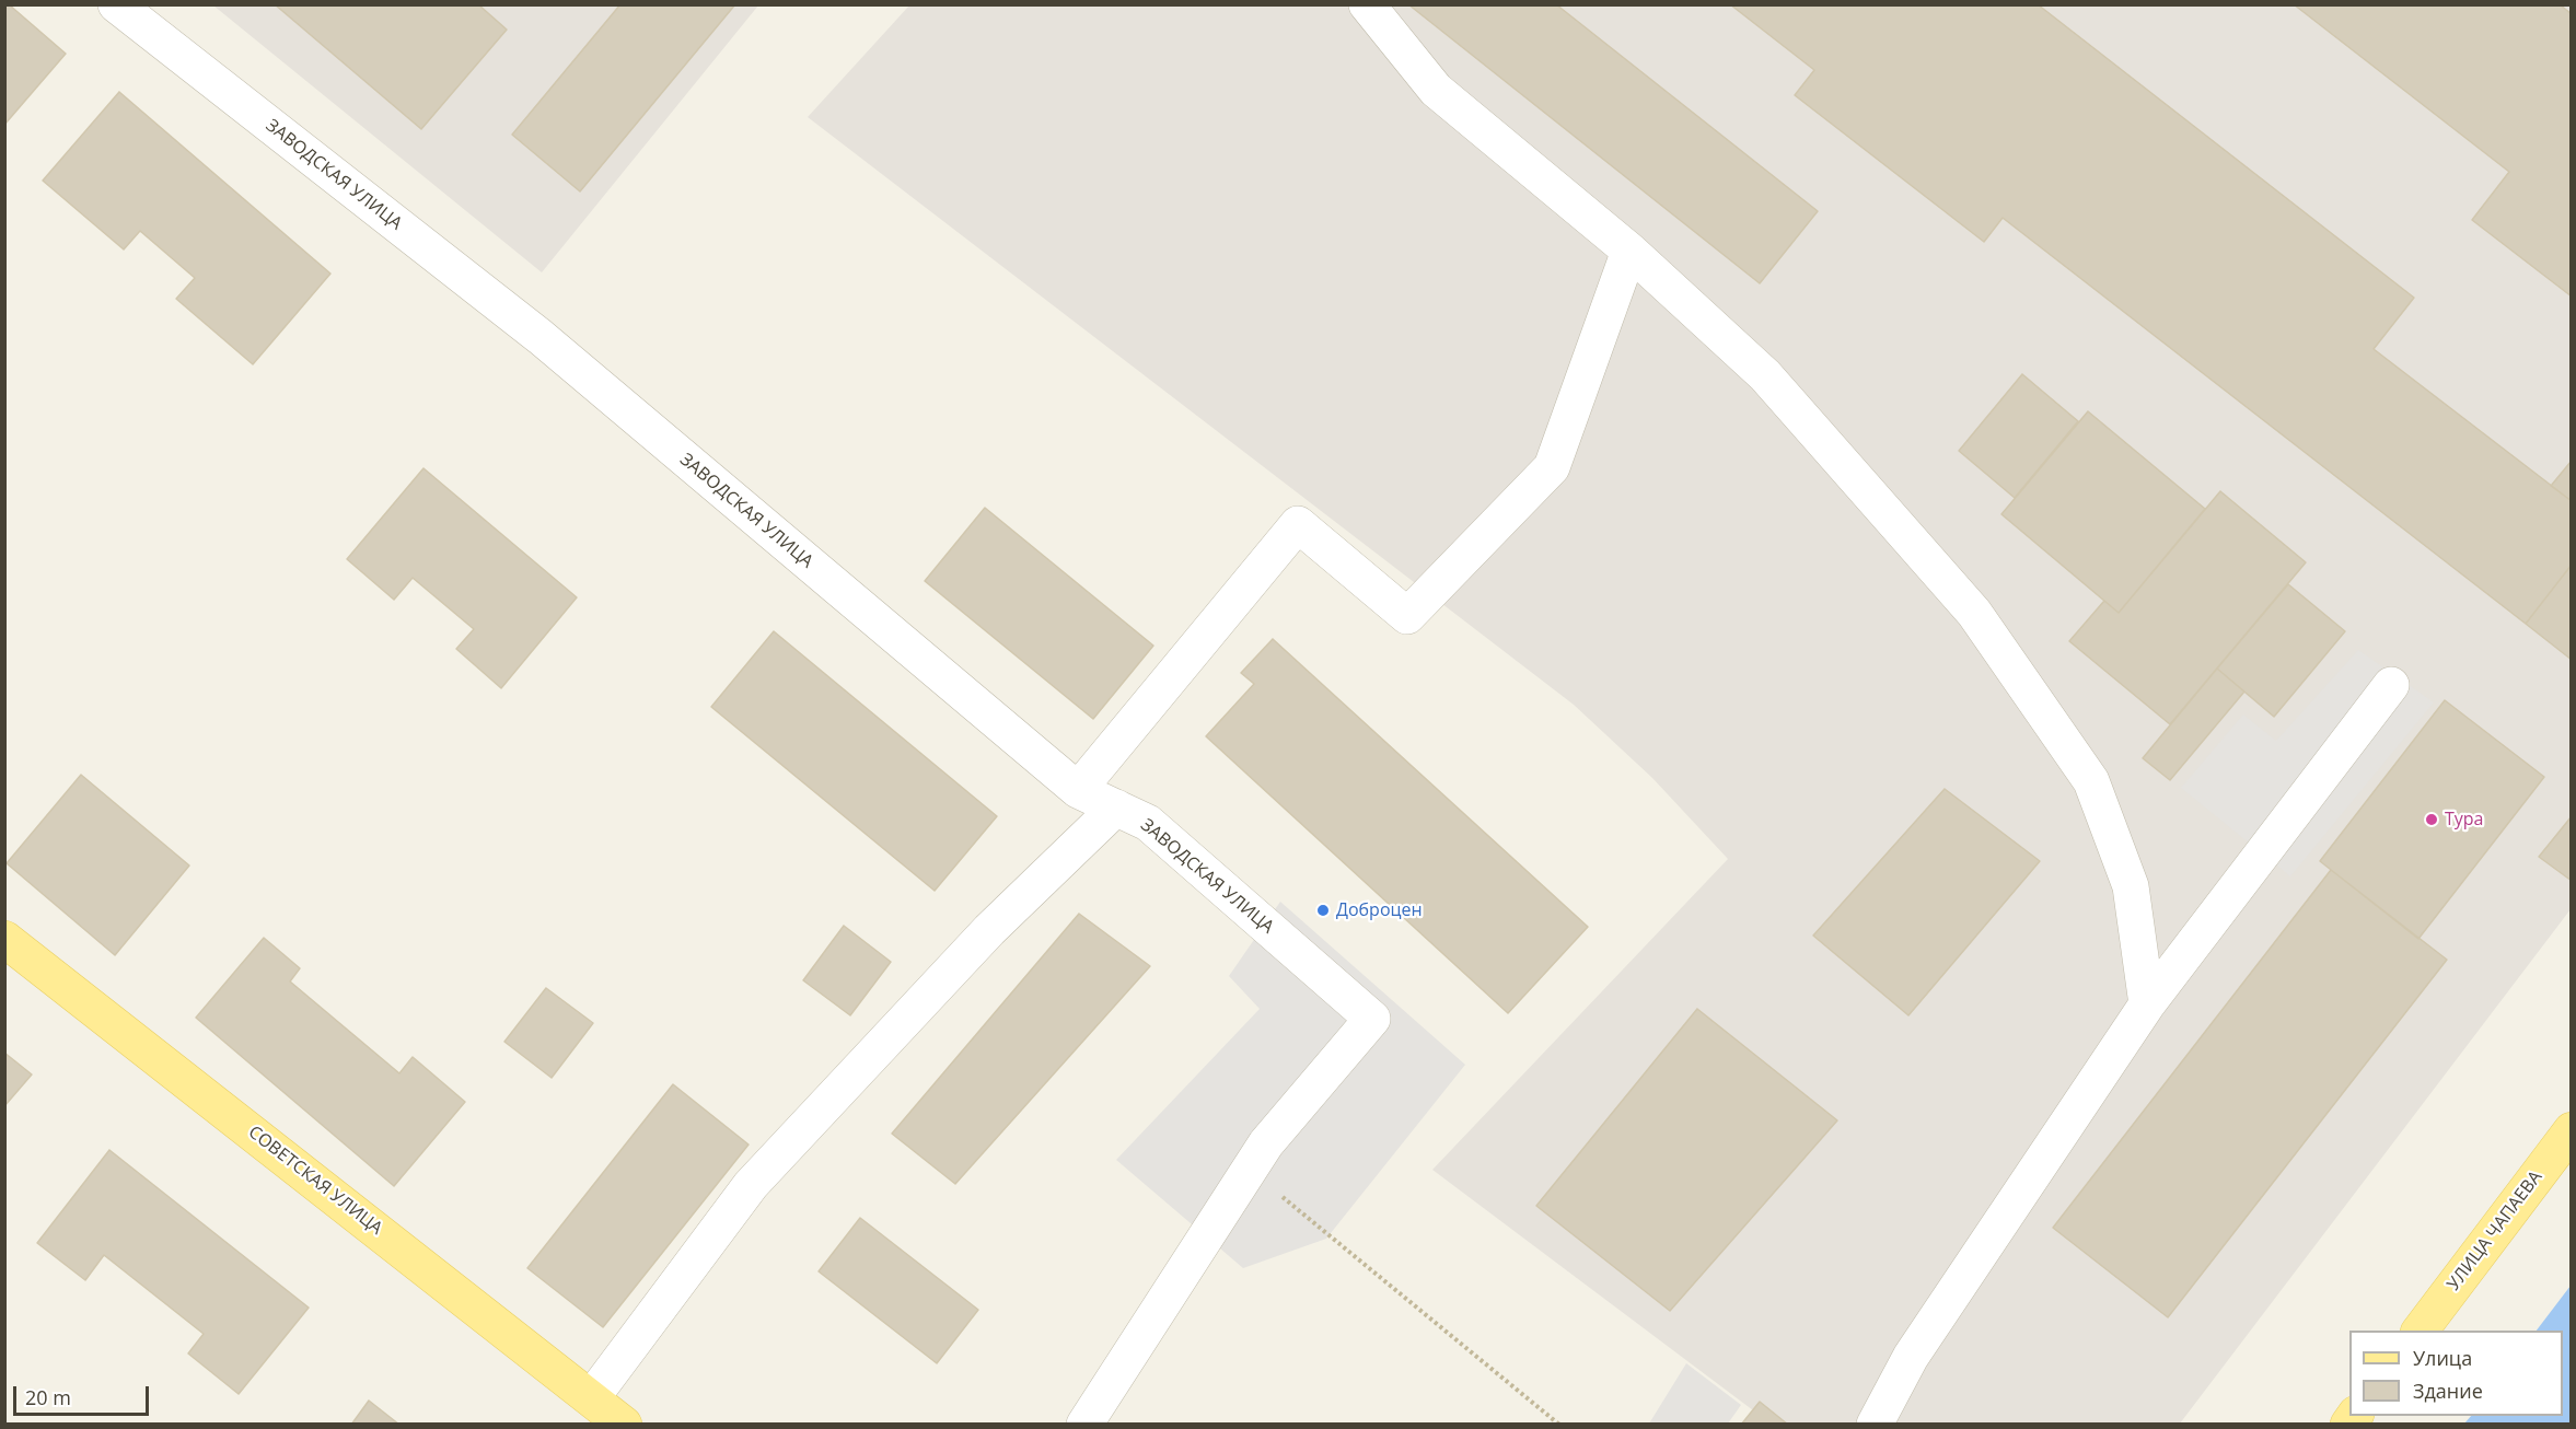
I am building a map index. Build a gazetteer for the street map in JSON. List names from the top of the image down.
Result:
{
  "streets": {
    "main road": ["СОВЕТСКАЯ УЛИЦА", "УЛИЦА ЧАПАЕВА"],
    "street": ["ЗАВОДСКАЯ УЛИЦА"]
  },
  "places": ["Тура", "Доброцен"],
  "legend": ["Улица", "Здание"],
  "scale_bar": "20 m"
}
